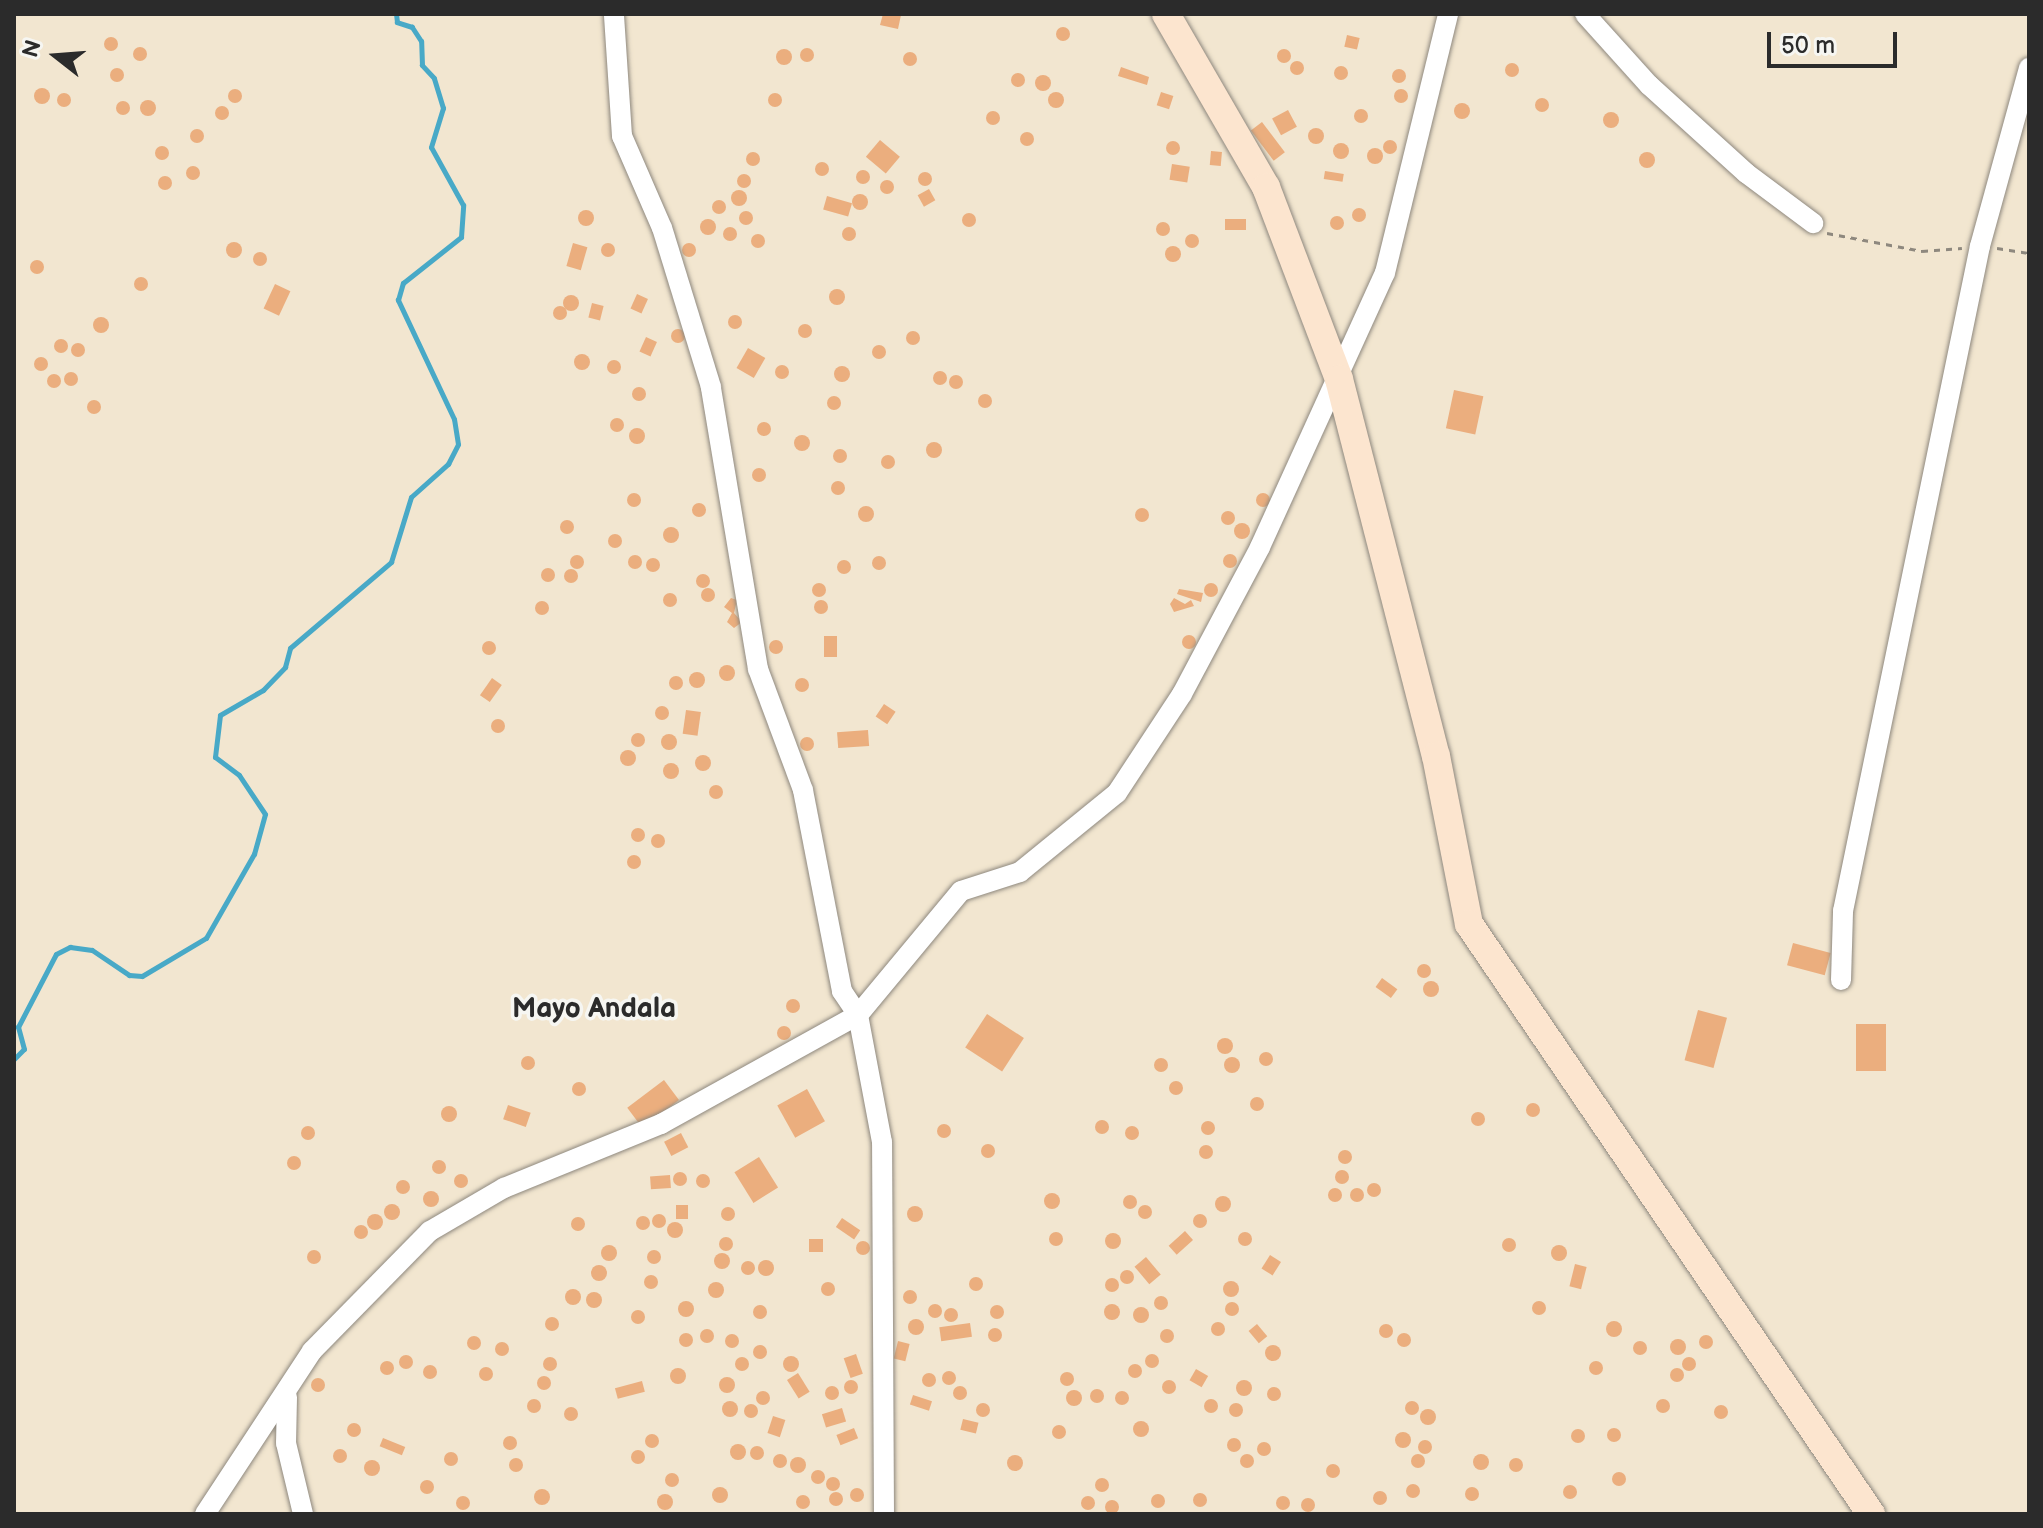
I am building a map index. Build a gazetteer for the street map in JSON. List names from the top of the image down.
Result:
{
  "districts": ["Mayo Andala"],
  "scale_bar": "50 m",
  "north": "left"
}
